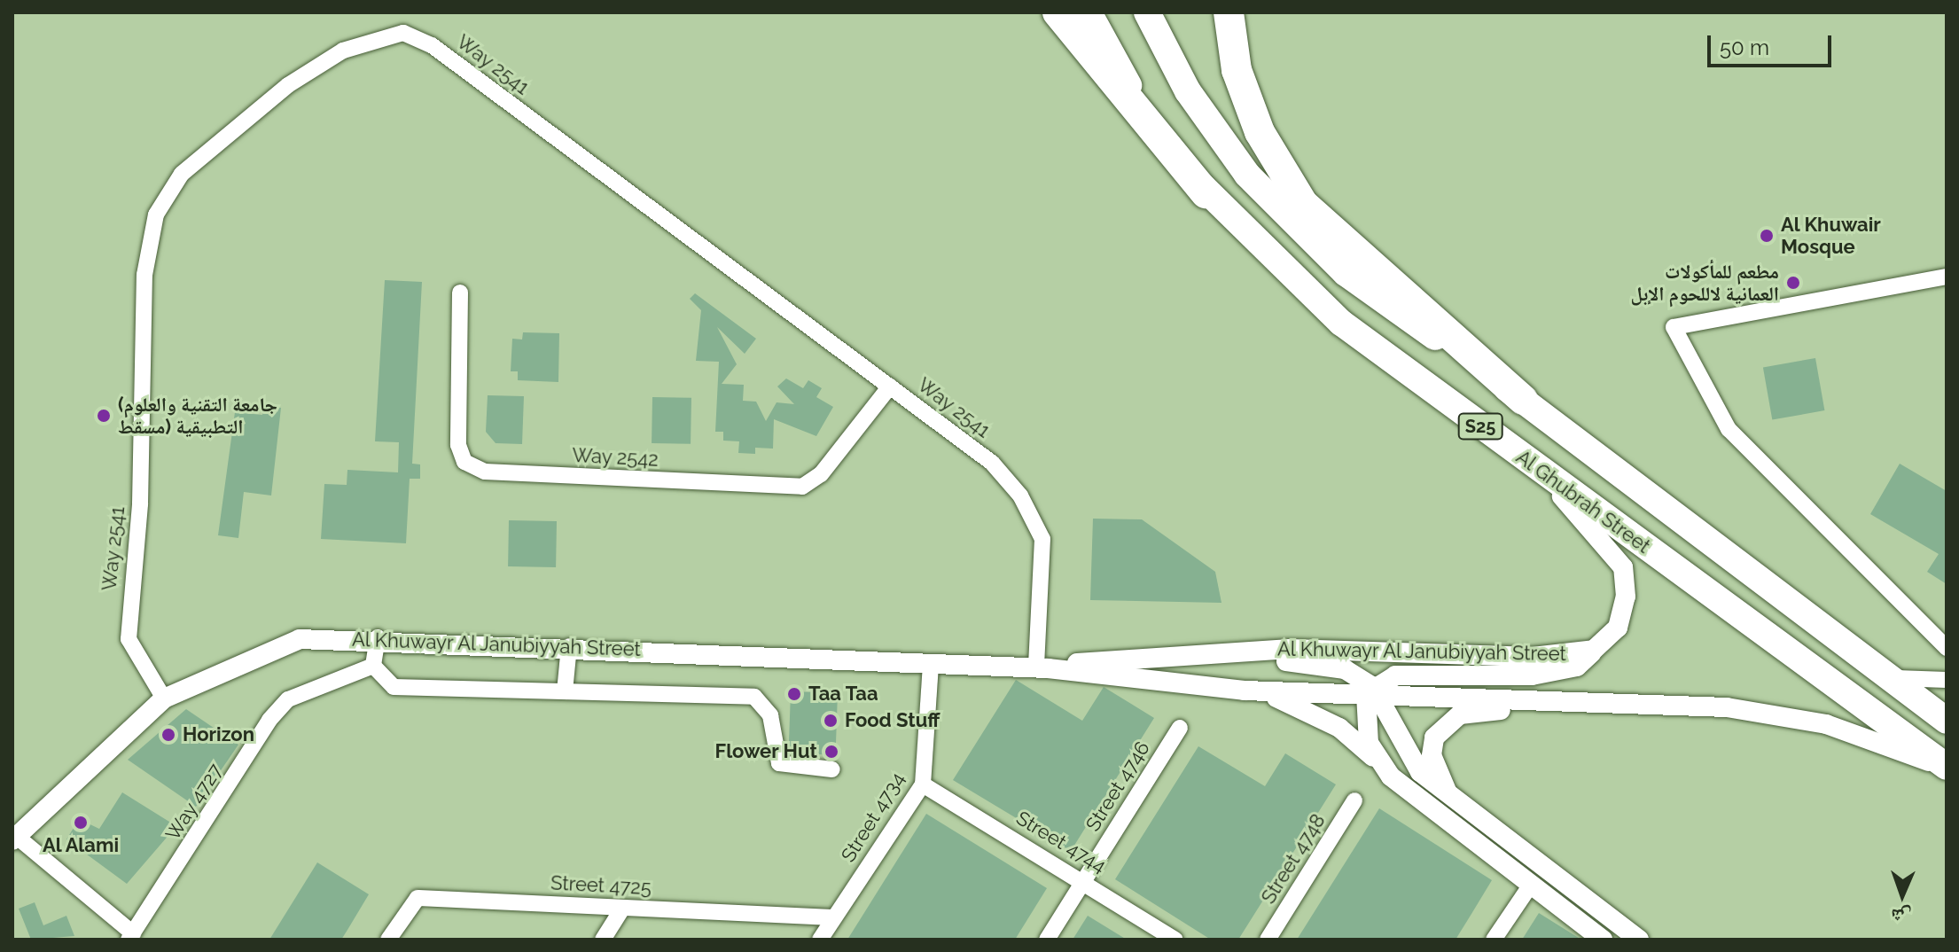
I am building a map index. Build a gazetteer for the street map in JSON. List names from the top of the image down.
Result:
{
  "streets": {
    "main road": ["S25", "Al Ghubrah Street"],
    "street": [
      "Way 2541",
      "Way 2542",
      "Al Khuwayr Al Janubiyyah Street",
      "Street 4746",
      "Way 4727",
      "Street 4734",
      "Street 4744",
      "Street 4748",
      "Street 4725"
    ]
  },
  "crossings": [
    ["Way 2541", "Way 2542"],
    ["Way 2541", "Al Khuwayr Al Janubiyyah Street"],
    ["Al Ghubrah Street", "Al Khuwayr Al Janubiyyah Street"],
    ["Al Khuwayr Al Janubiyyah Street", "Way 4727"],
    ["Al Khuwayr Al Janubiyyah Street", "Street 4734"],
    ["Street 4746", "Street 4744"],
    ["Street 4734", "Street 4744"],
    ["Street 4734", "Street 4725"]
  ],
  "places": [
    "Al Khuwair Mosque",
    "مطعم للمأكولات العمانية لاللحوم الإبل",
    "(جامعة التقنية والعلوم التطبيقية (مسقط",
    "Taa Taa",
    "Food Stuff",
    "Horizon",
    "Flower Hut",
    "Al Alami"
  ],
  "scale_bar": "50 m",
  "north": "bottom"
}
